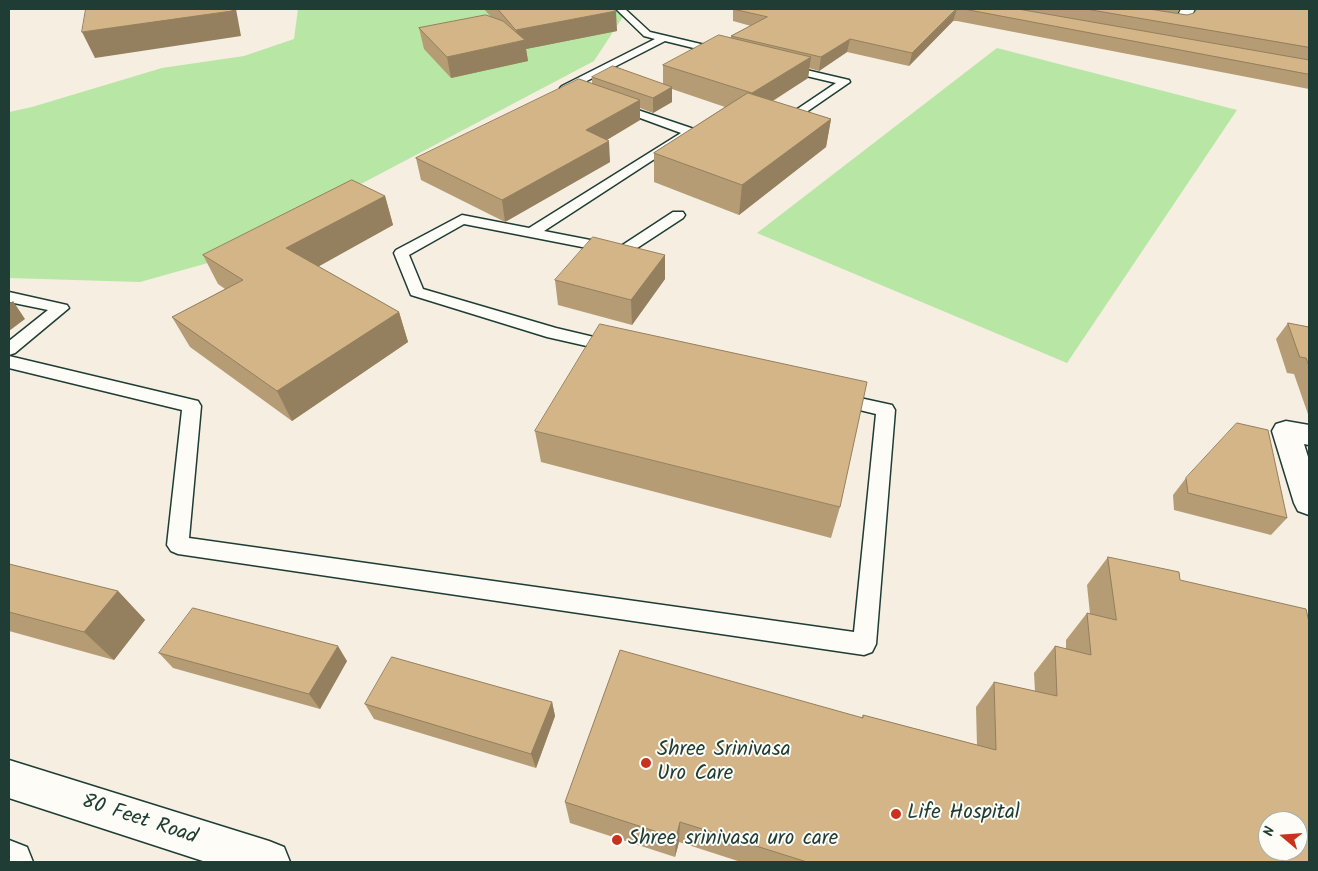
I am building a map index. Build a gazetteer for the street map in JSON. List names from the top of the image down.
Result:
{
  "streets": {
    "street": ["80 Feet Road"]
  },
  "places": ["Shree Srinivasa Uro Care", "Life Hospital", "Shree srinivasa uro care"],
  "north": "left"
}
